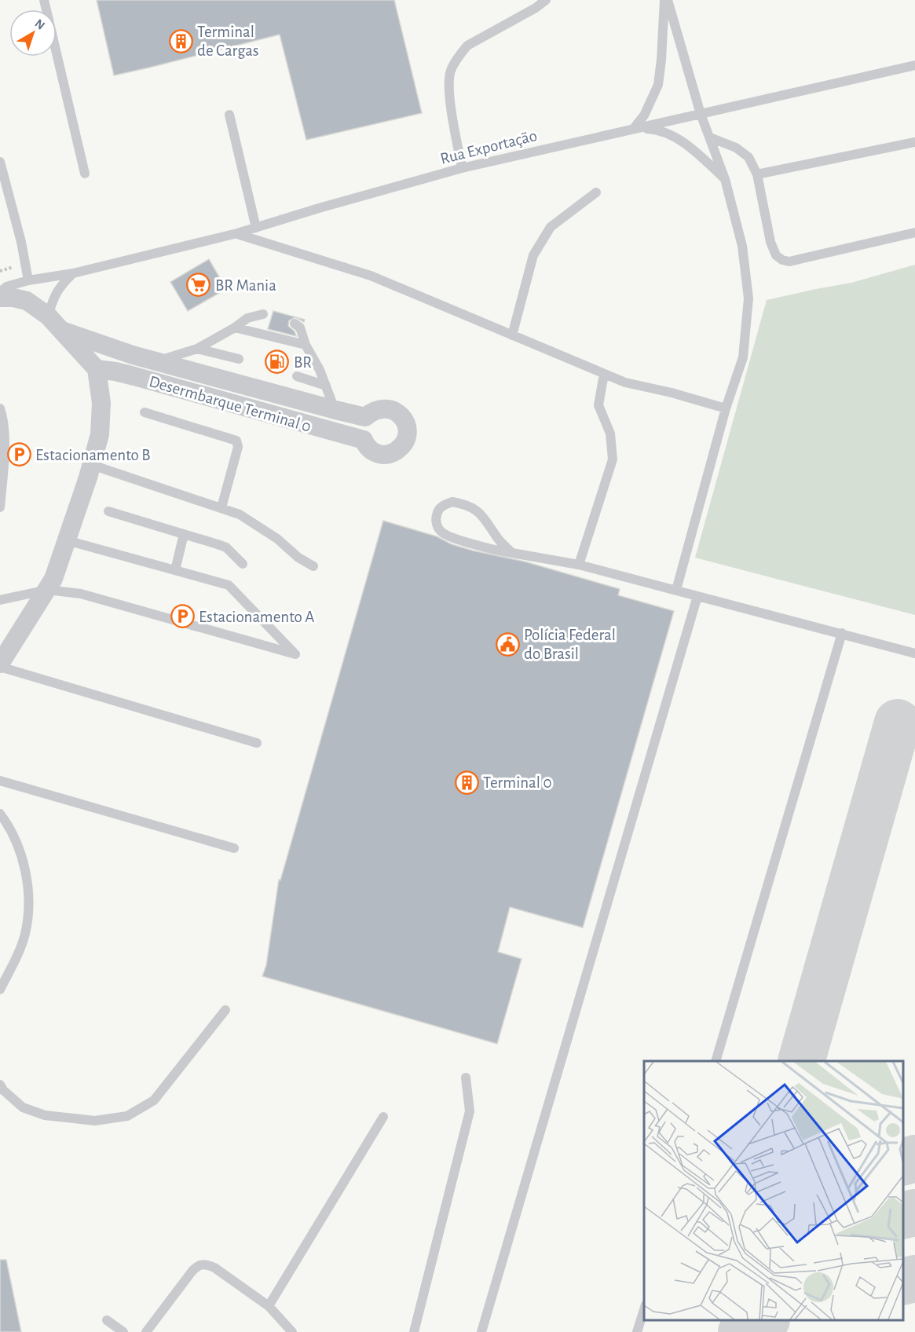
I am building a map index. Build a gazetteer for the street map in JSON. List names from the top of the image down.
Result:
{
  "streets": {
    "street": ["Desermbarque Terminal 0"],
    "lane": ["Rua Exportação"]
  },
  "places": {
    "building": ["Terminal de Cargas", "Terminal 0"],
    "supermarket": ["BR Mania"],
    "fuel station": ["BR"],
    "parking": ["Estacionamento B", "Estacionamento A"],
    "public building": ["Polícia Federal do Brasil"]
  },
  "north": "top right"
}
